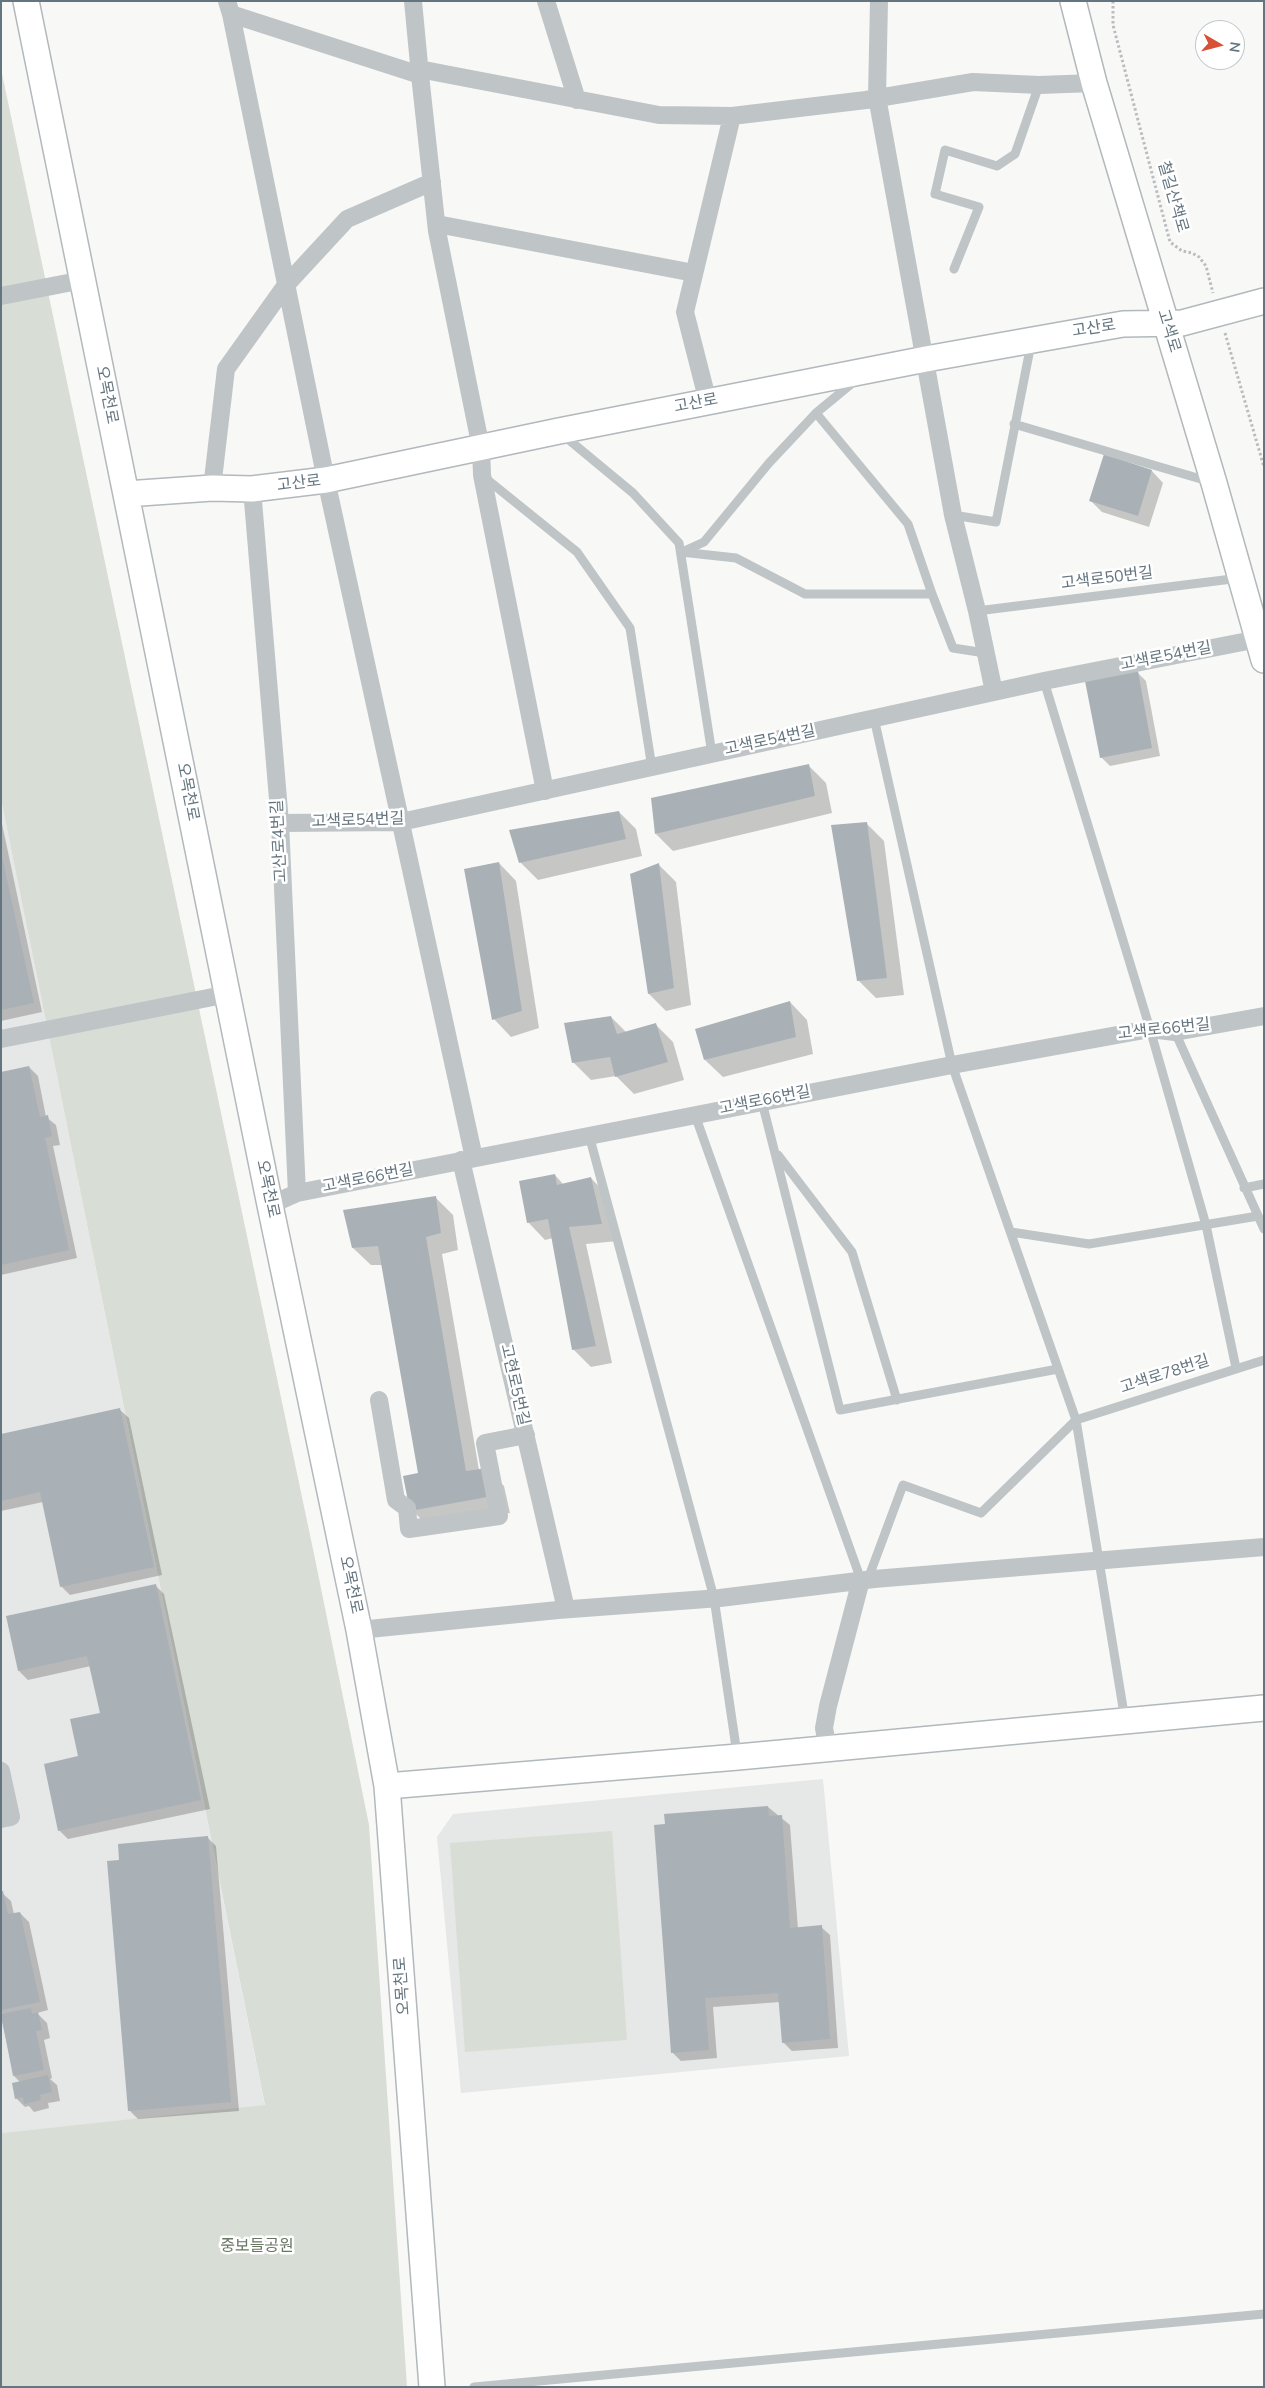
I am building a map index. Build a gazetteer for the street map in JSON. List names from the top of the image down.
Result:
{
  "streets": {
    "street": [
      "고산로",
      "고색로",
      "오목천로",
      "고색로54번길",
      "고산로4번길",
      "고색로66번길",
      "고현로5번길"
    ],
    "lane": ["고색로50번길", "고색로78번길"],
    "path": ["철길산책로"]
  },
  "crossings": [
    ["철길산책로", "고산로"],
    ["고산로", "고색로"],
    ["고산로", "오목천로"],
    ["고산로", "고산로4번길"],
    ["고산로", "고현로5번길"],
    ["고색로", "고색로50번길"],
    ["고색로", "고색로54번길"],
    ["오목천로", "고색로66번길"],
    ["고색로54번길", "고산로4번길"],
    ["고색로54번길", "고현로5번길"],
    ["고산로4번길", "고색로66번길"],
    ["고색로66번길", "고현로5번길"]
  ],
  "parks": ["중보들공원"],
  "north": "right"
}
